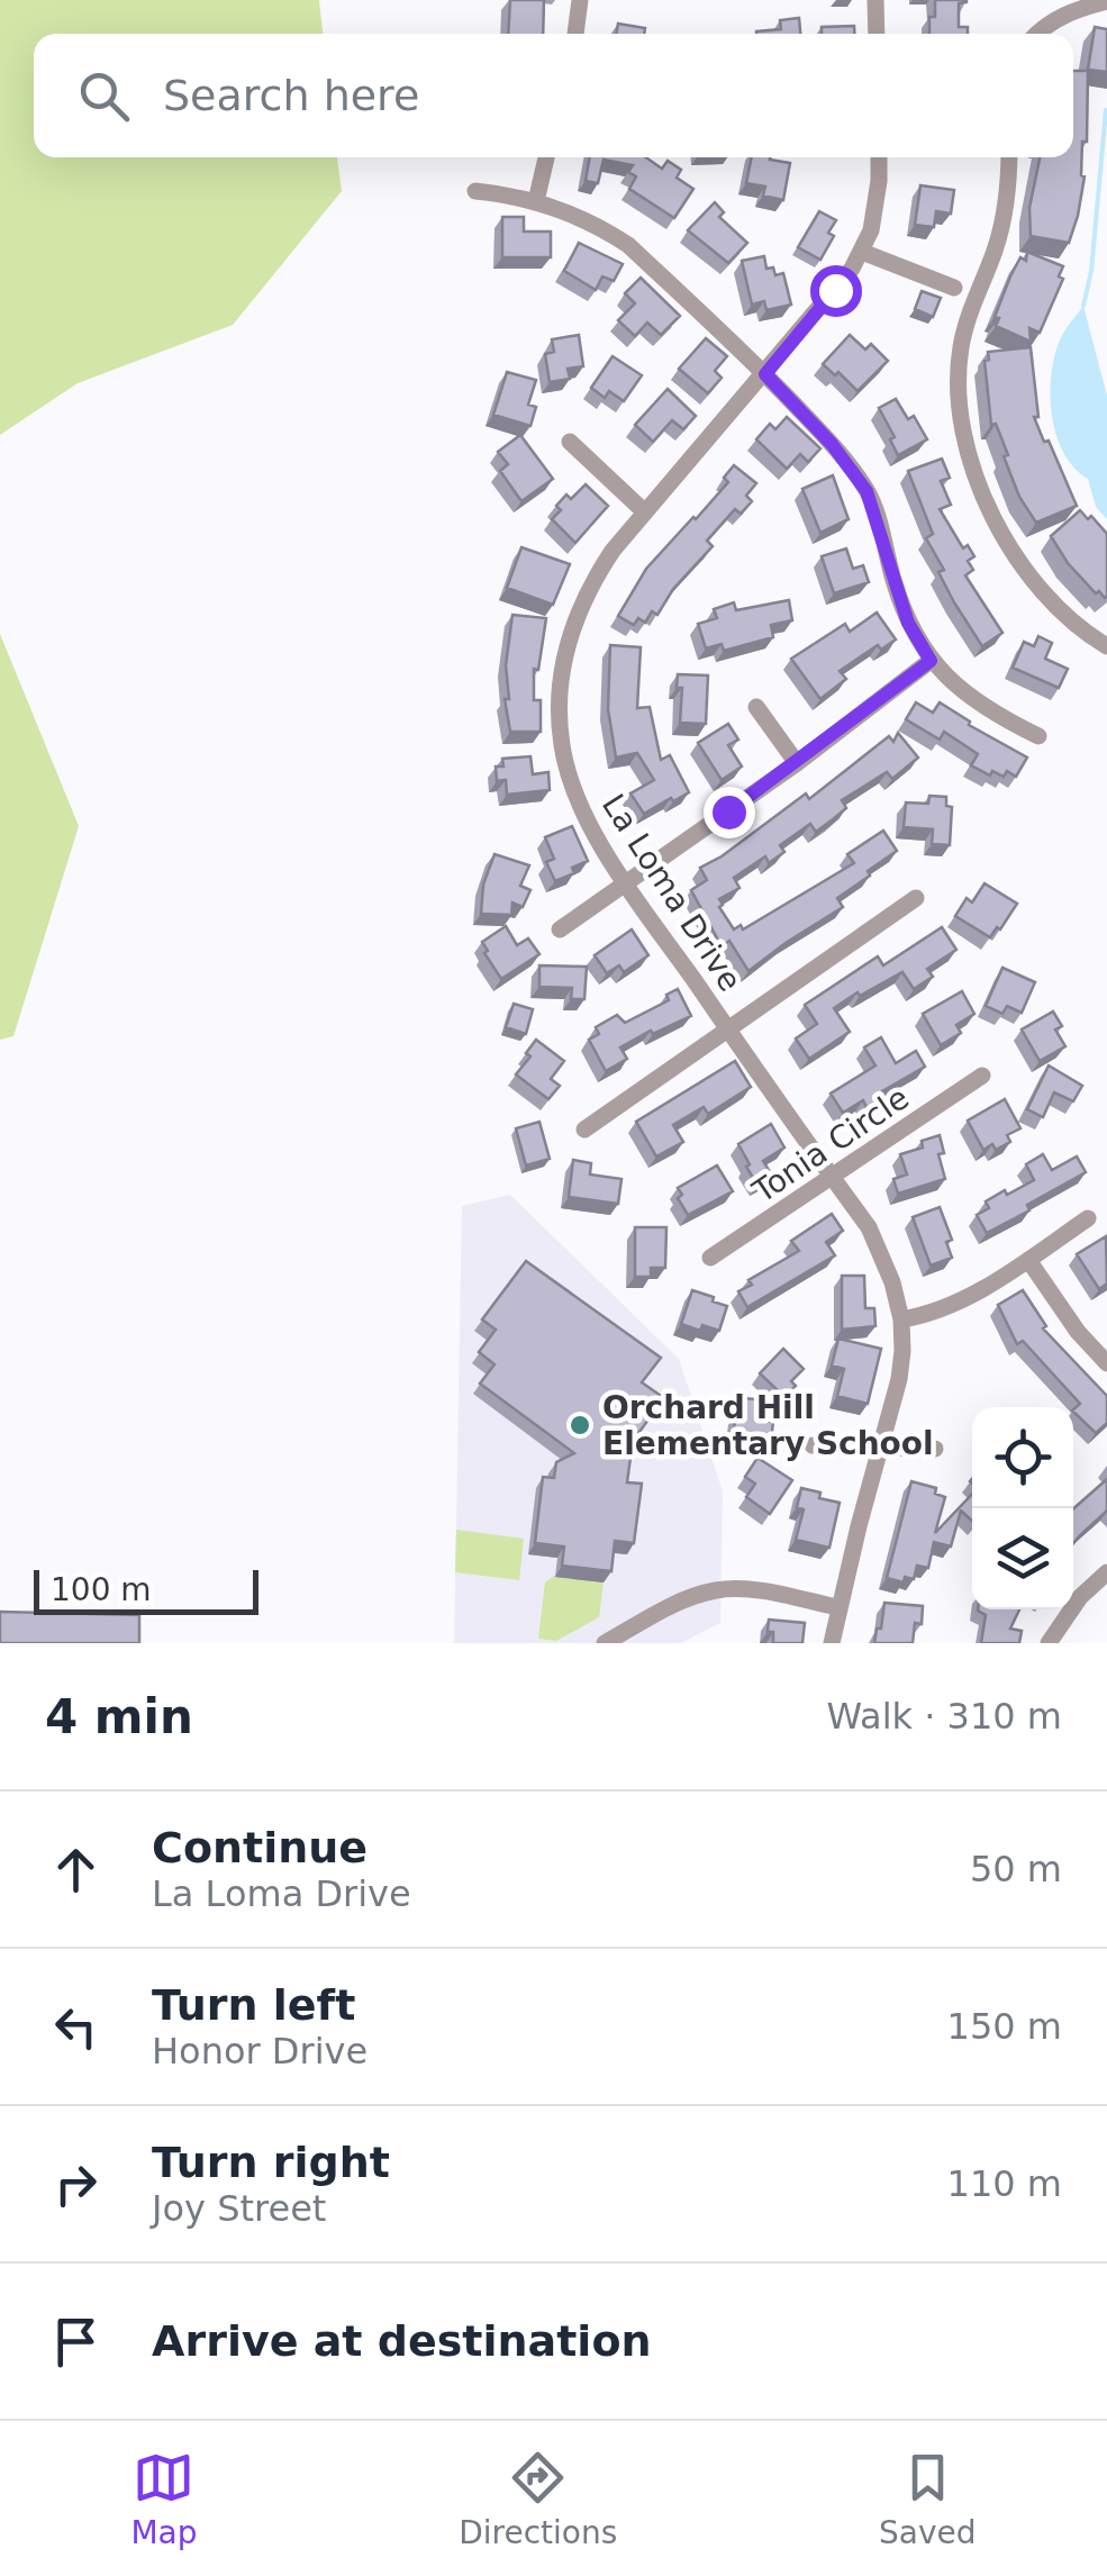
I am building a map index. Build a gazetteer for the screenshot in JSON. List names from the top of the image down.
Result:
{
  "streets": {
    "street": ["La Loma Drive", "Tonia Circle"]
  },
  "crossings": [
    ["La Loma Drive", "Tonia Circle"]
  ],
  "places": ["Orchard Hill Elementary School"],
  "scale_bar": "100 m",
  "page": {
    "search": "Search here",
    "scale": "100 m",
    "heading": ["4 min", "Walk · 310 m"],
    "list": [
      ["Continue", "La Loma Drive", "50 m"],
      ["Turn left", "Honor Drive", "150 m"],
      ["Turn right", "Joy Street", "110 m"],
      "Arrive at destination"
    ],
    "nav": ["Map", "Directions", "Saved"]
  }
}
